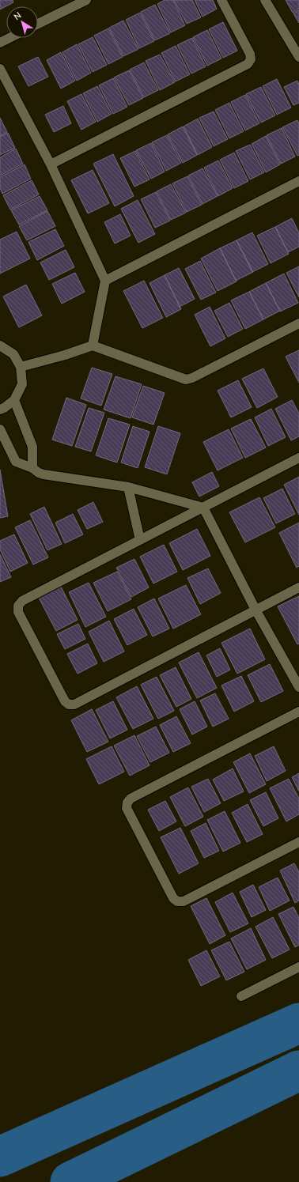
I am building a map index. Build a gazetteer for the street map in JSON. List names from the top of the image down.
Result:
{
  "north": "top left"
}
